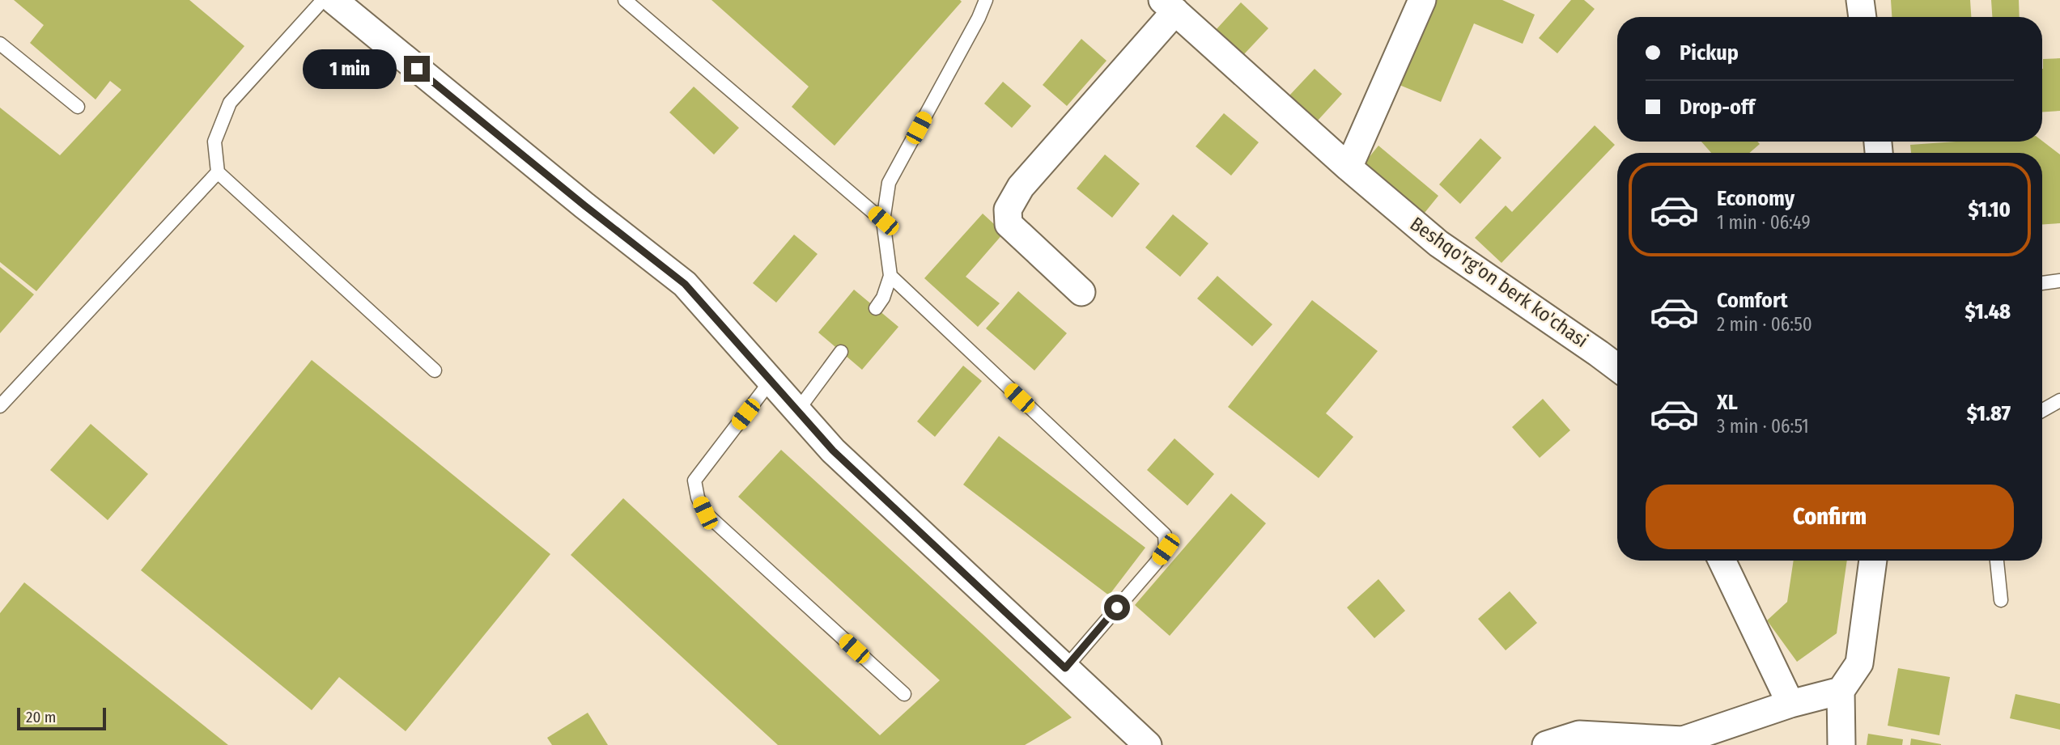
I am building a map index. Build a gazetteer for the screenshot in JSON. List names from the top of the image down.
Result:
{
  "streets": {
    "street": ["Beshqo'rg'on berk ko'chasi"]
  },
  "scale_bar": "20 m",
  "page": {
    "banner": ["Pickup", "Drop-off"],
    "bubble": "1 min",
    "list": [
      {
        "name": "Economy",
        "note": "1 min · 06:49",
        "value": "$1.10"
      },
      {
        "name": "Comfort",
        "note": "2 min · 06:50",
        "value": "$1.48"
      },
      {
        "name": "XL",
        "note": "3 min · 06:51",
        "value": "$1.87"
      }
    ],
    "buttons": "Confirm",
    "scale": "20 m"
  }
}
